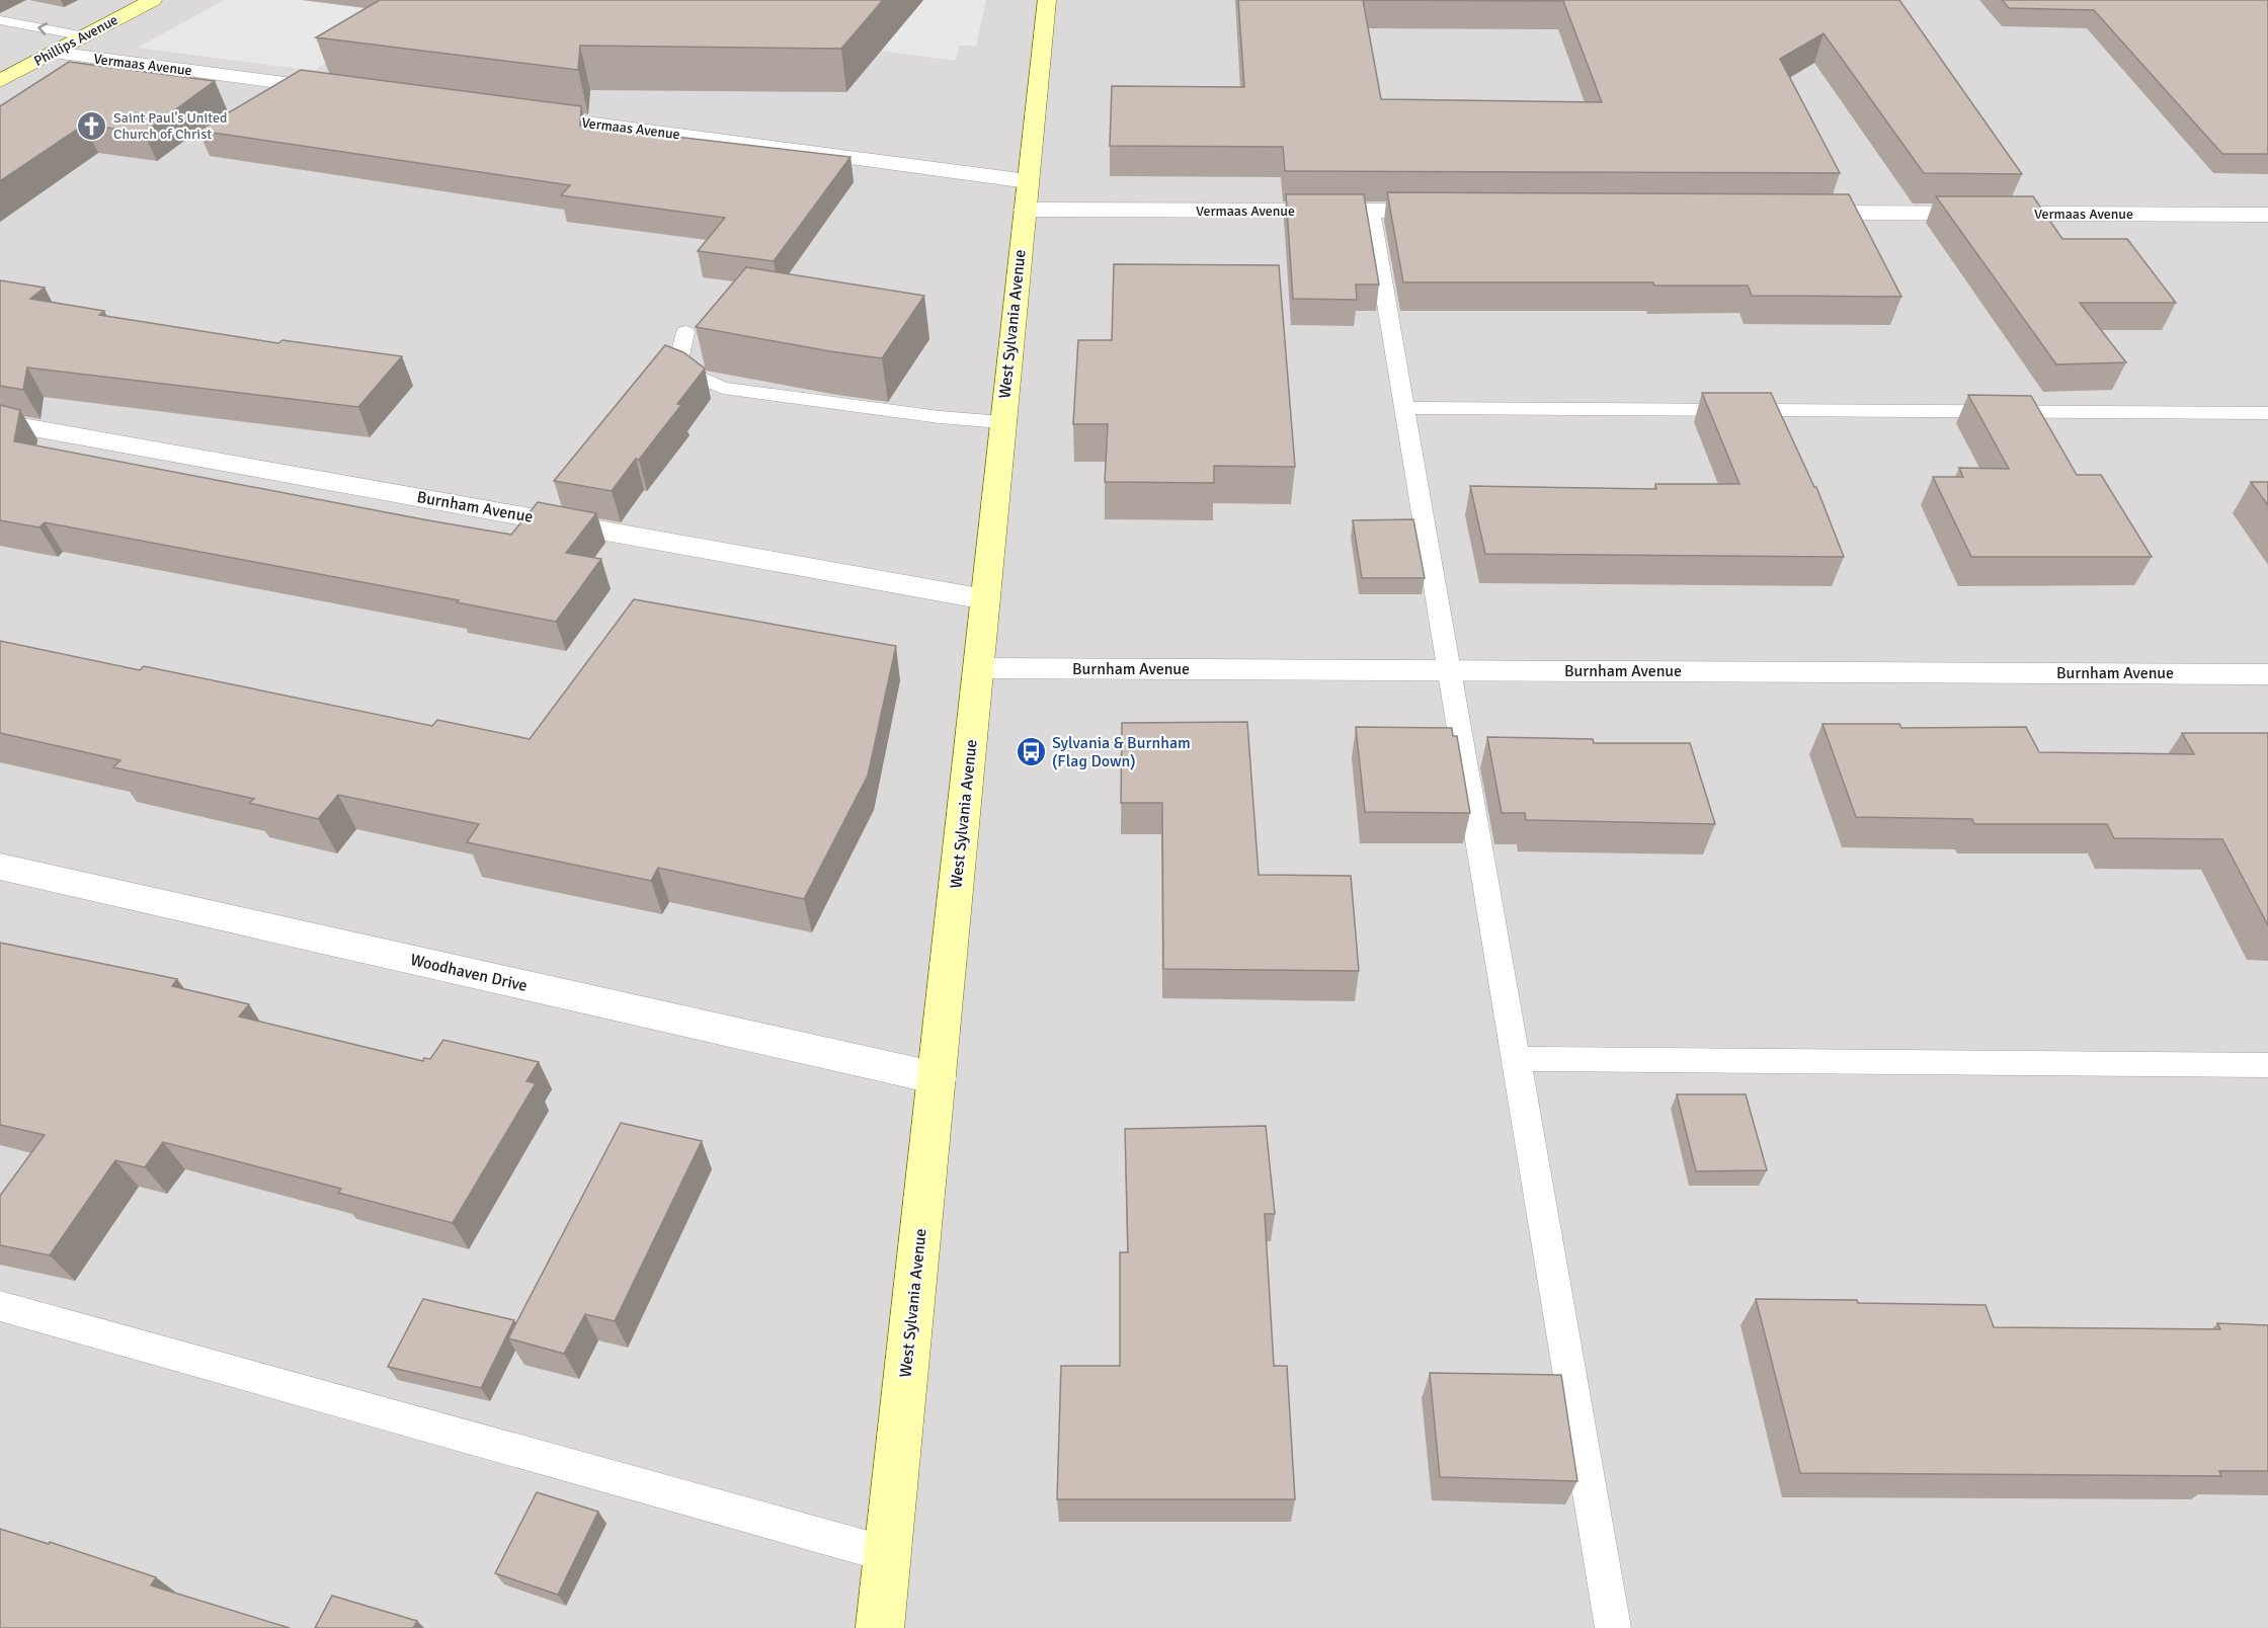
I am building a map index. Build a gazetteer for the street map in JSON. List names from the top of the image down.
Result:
{
  "streets": {
    "main road": ["Phillips Avenue", "West Sylvania Avenue"],
    "street": ["Vermaas Avenue", "Burnham Avenue", "Woodhaven Drive"]
  },
  "crossings": [
    ["Phillips Avenue", "Vermaas Avenue"],
    ["Vermaas Avenue", "West Sylvania Avenue"],
    ["West Sylvania Avenue", "Burnham Avenue"],
    ["West Sylvania Avenue", "Woodhaven Drive"]
  ],
  "places": {
    "church": ["Saint Paul's United Church of Christ"],
    "bus stop": ["Sylvania & Burnham (Flag Down)"]
  }
}
